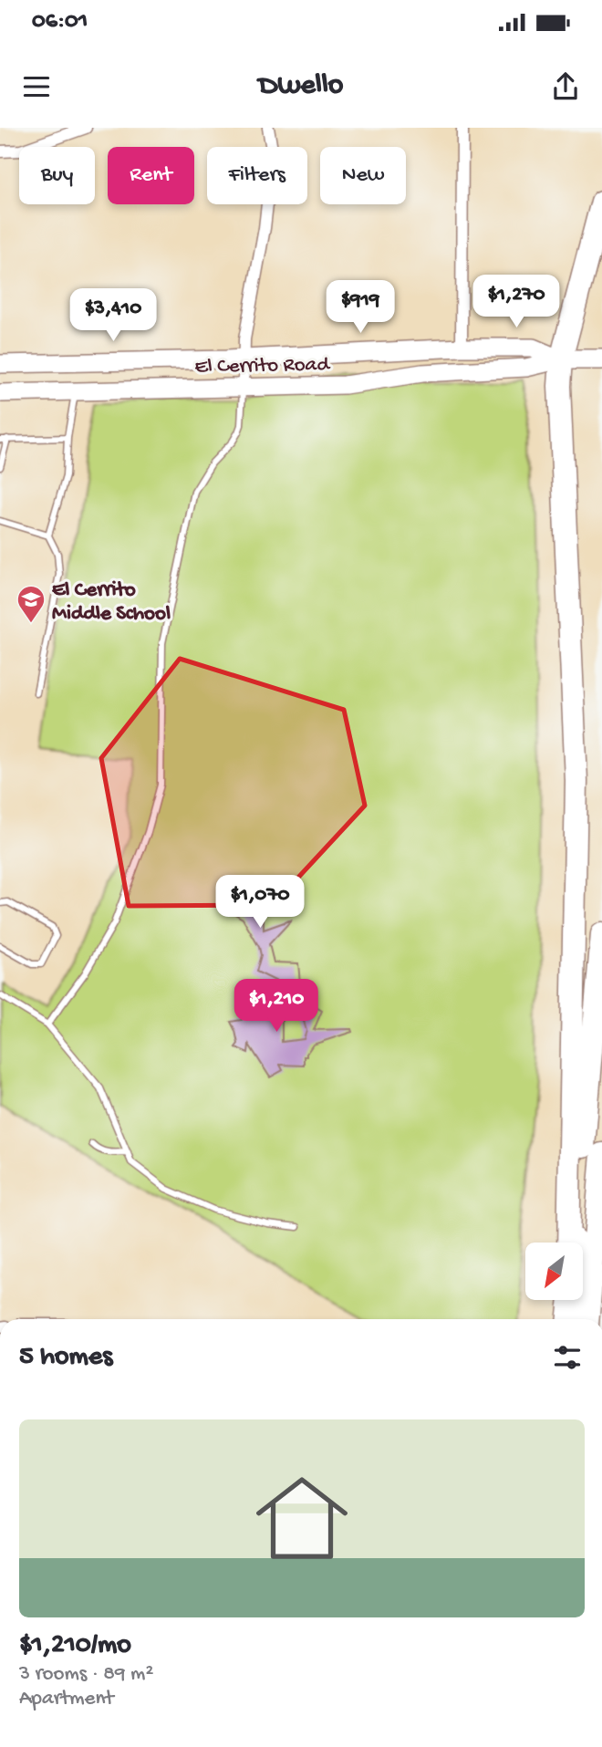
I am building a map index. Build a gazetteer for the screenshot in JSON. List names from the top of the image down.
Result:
{
  "streets": {
    "main road": ["El Cerrito Road"]
  },
  "places": {
    "school or university": ["El Cerrito Middle School"]
  },
  "north": "bottom left",
  "page": {
    "status": "06:01",
    "header": "Dwello",
    "chip": [
      "Buy",
      "Rent",
      "Filters",
      "New"
    ],
    "price": [
      "$1,270",
      "$919",
      "$3,410",
      "$1,070",
      "$1,210"
    ],
    "heading": "5 homes",
    "list": [
      {
        "name": "$1,210/mo",
        "note": "3 rooms · 89 m² · Apartment"
      }
    ]
  }
}
